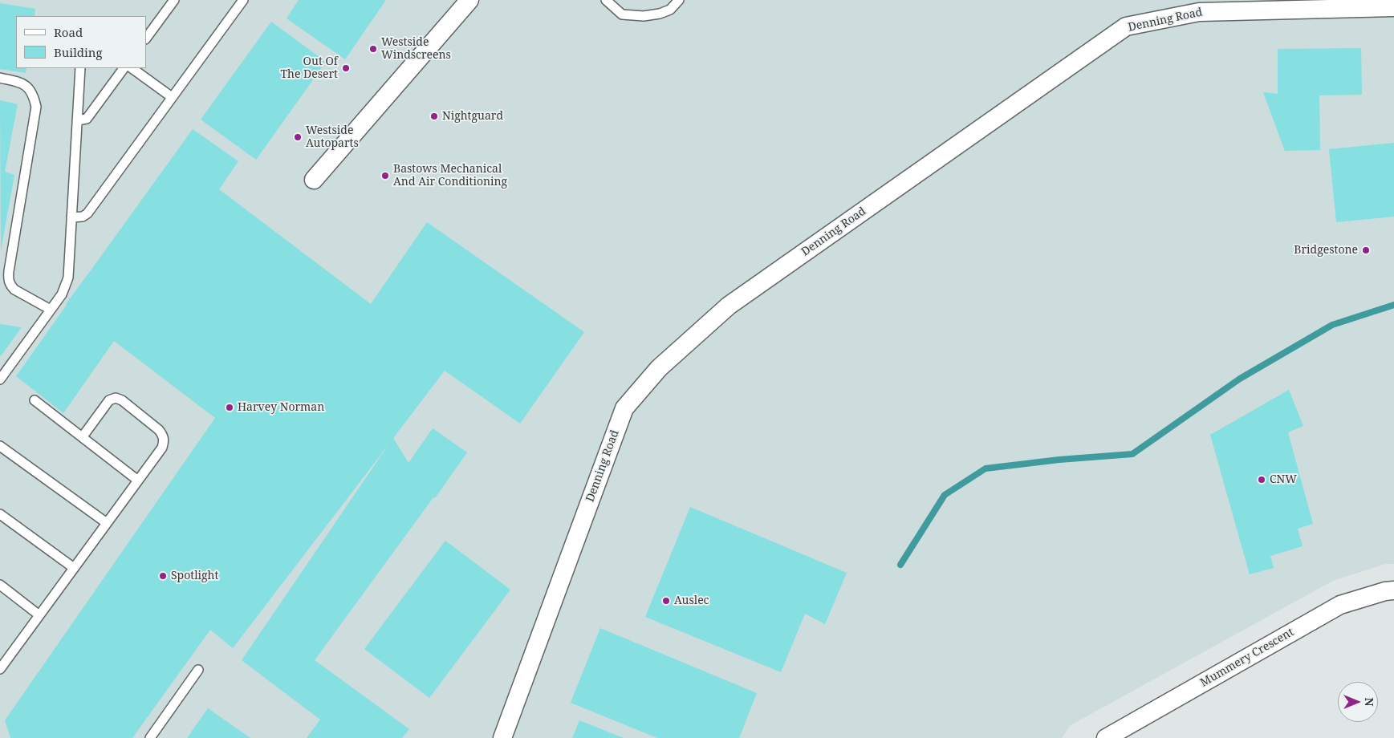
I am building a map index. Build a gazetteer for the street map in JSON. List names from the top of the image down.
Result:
{
  "streets": {
    "street": ["Denning Road", "Mummery Crescent"]
  },
  "places": [
    "Westside Windscreens",
    "Out Of The Desert",
    "Nightguard",
    "Westside Autoparts",
    "Bastows Mechanical And Air Conditioning",
    "Bridgestone",
    "Harvey Norman",
    "CNW",
    "Spotlight",
    "Auslec"
  ],
  "legend": ["Road", "Building"],
  "north": "right"
}
